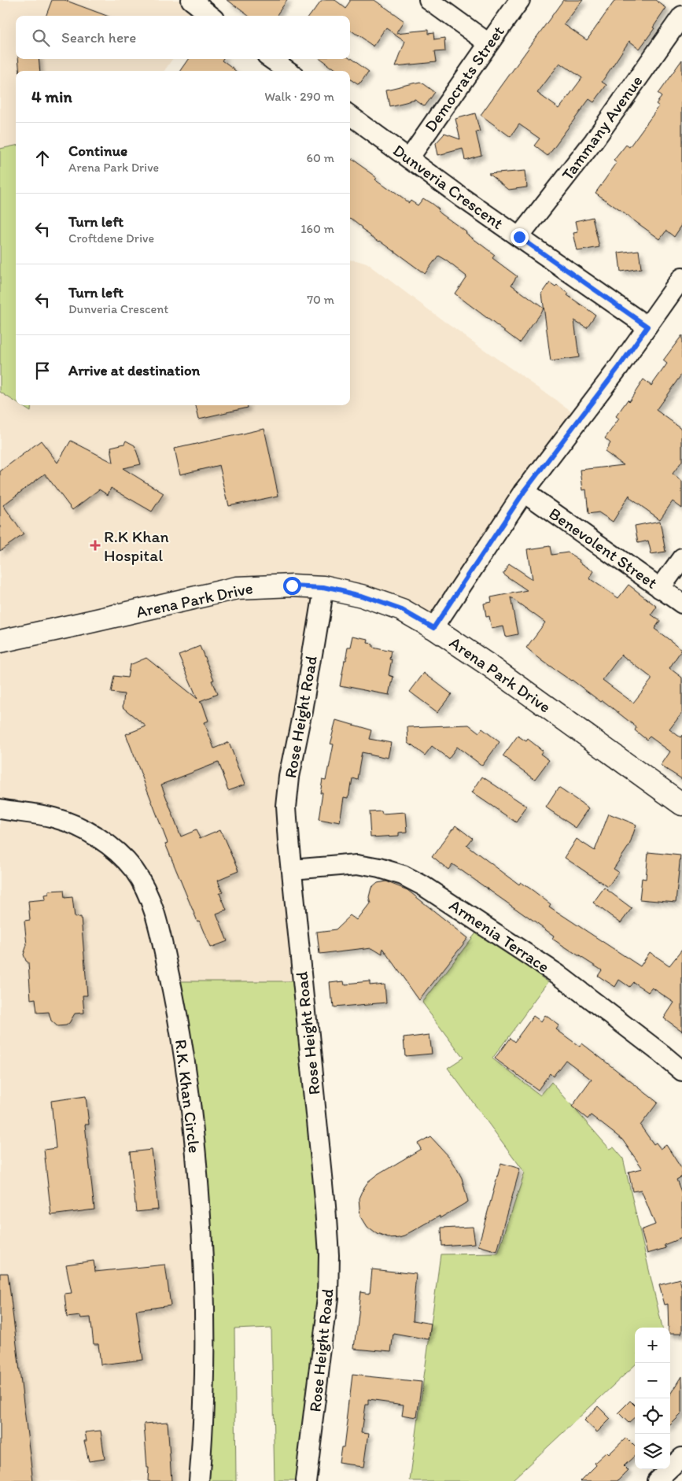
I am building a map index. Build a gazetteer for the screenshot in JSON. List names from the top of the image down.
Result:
{
  "streets": {
    "street": [
      "Democrats Street",
      "Tammany Avenue",
      "Dunveria Crescent",
      "Benevolent Street",
      "Arena Park Drive",
      "Rose Height Road",
      "Armenia Terrace",
      "R.K. Khan Circle"
    ]
  },
  "crossings": [
    ["Democrats Street", "Dunveria Crescent"],
    ["Tammany Avenue", "Dunveria Crescent"],
    ["Arena Park Drive", "Rose Height Road"],
    ["Rose Height Road", "Armenia Terrace"]
  ],
  "places": {
    "health": ["R.K Khan Hospital"]
  },
  "page": {
    "search": "Search here",
    "heading": ["4 min", "Walk · 290 m"],
    "list": [
      ["Continue", "Arena Park Drive", "60 m"],
      ["Turn left", "Croftdene Drive", "160 m"],
      ["Turn left", "Dunveria Crescent", "70 m"],
      "Arrive at destination"
    ],
    "map_buttons": ["+", "−"]
  }
}
